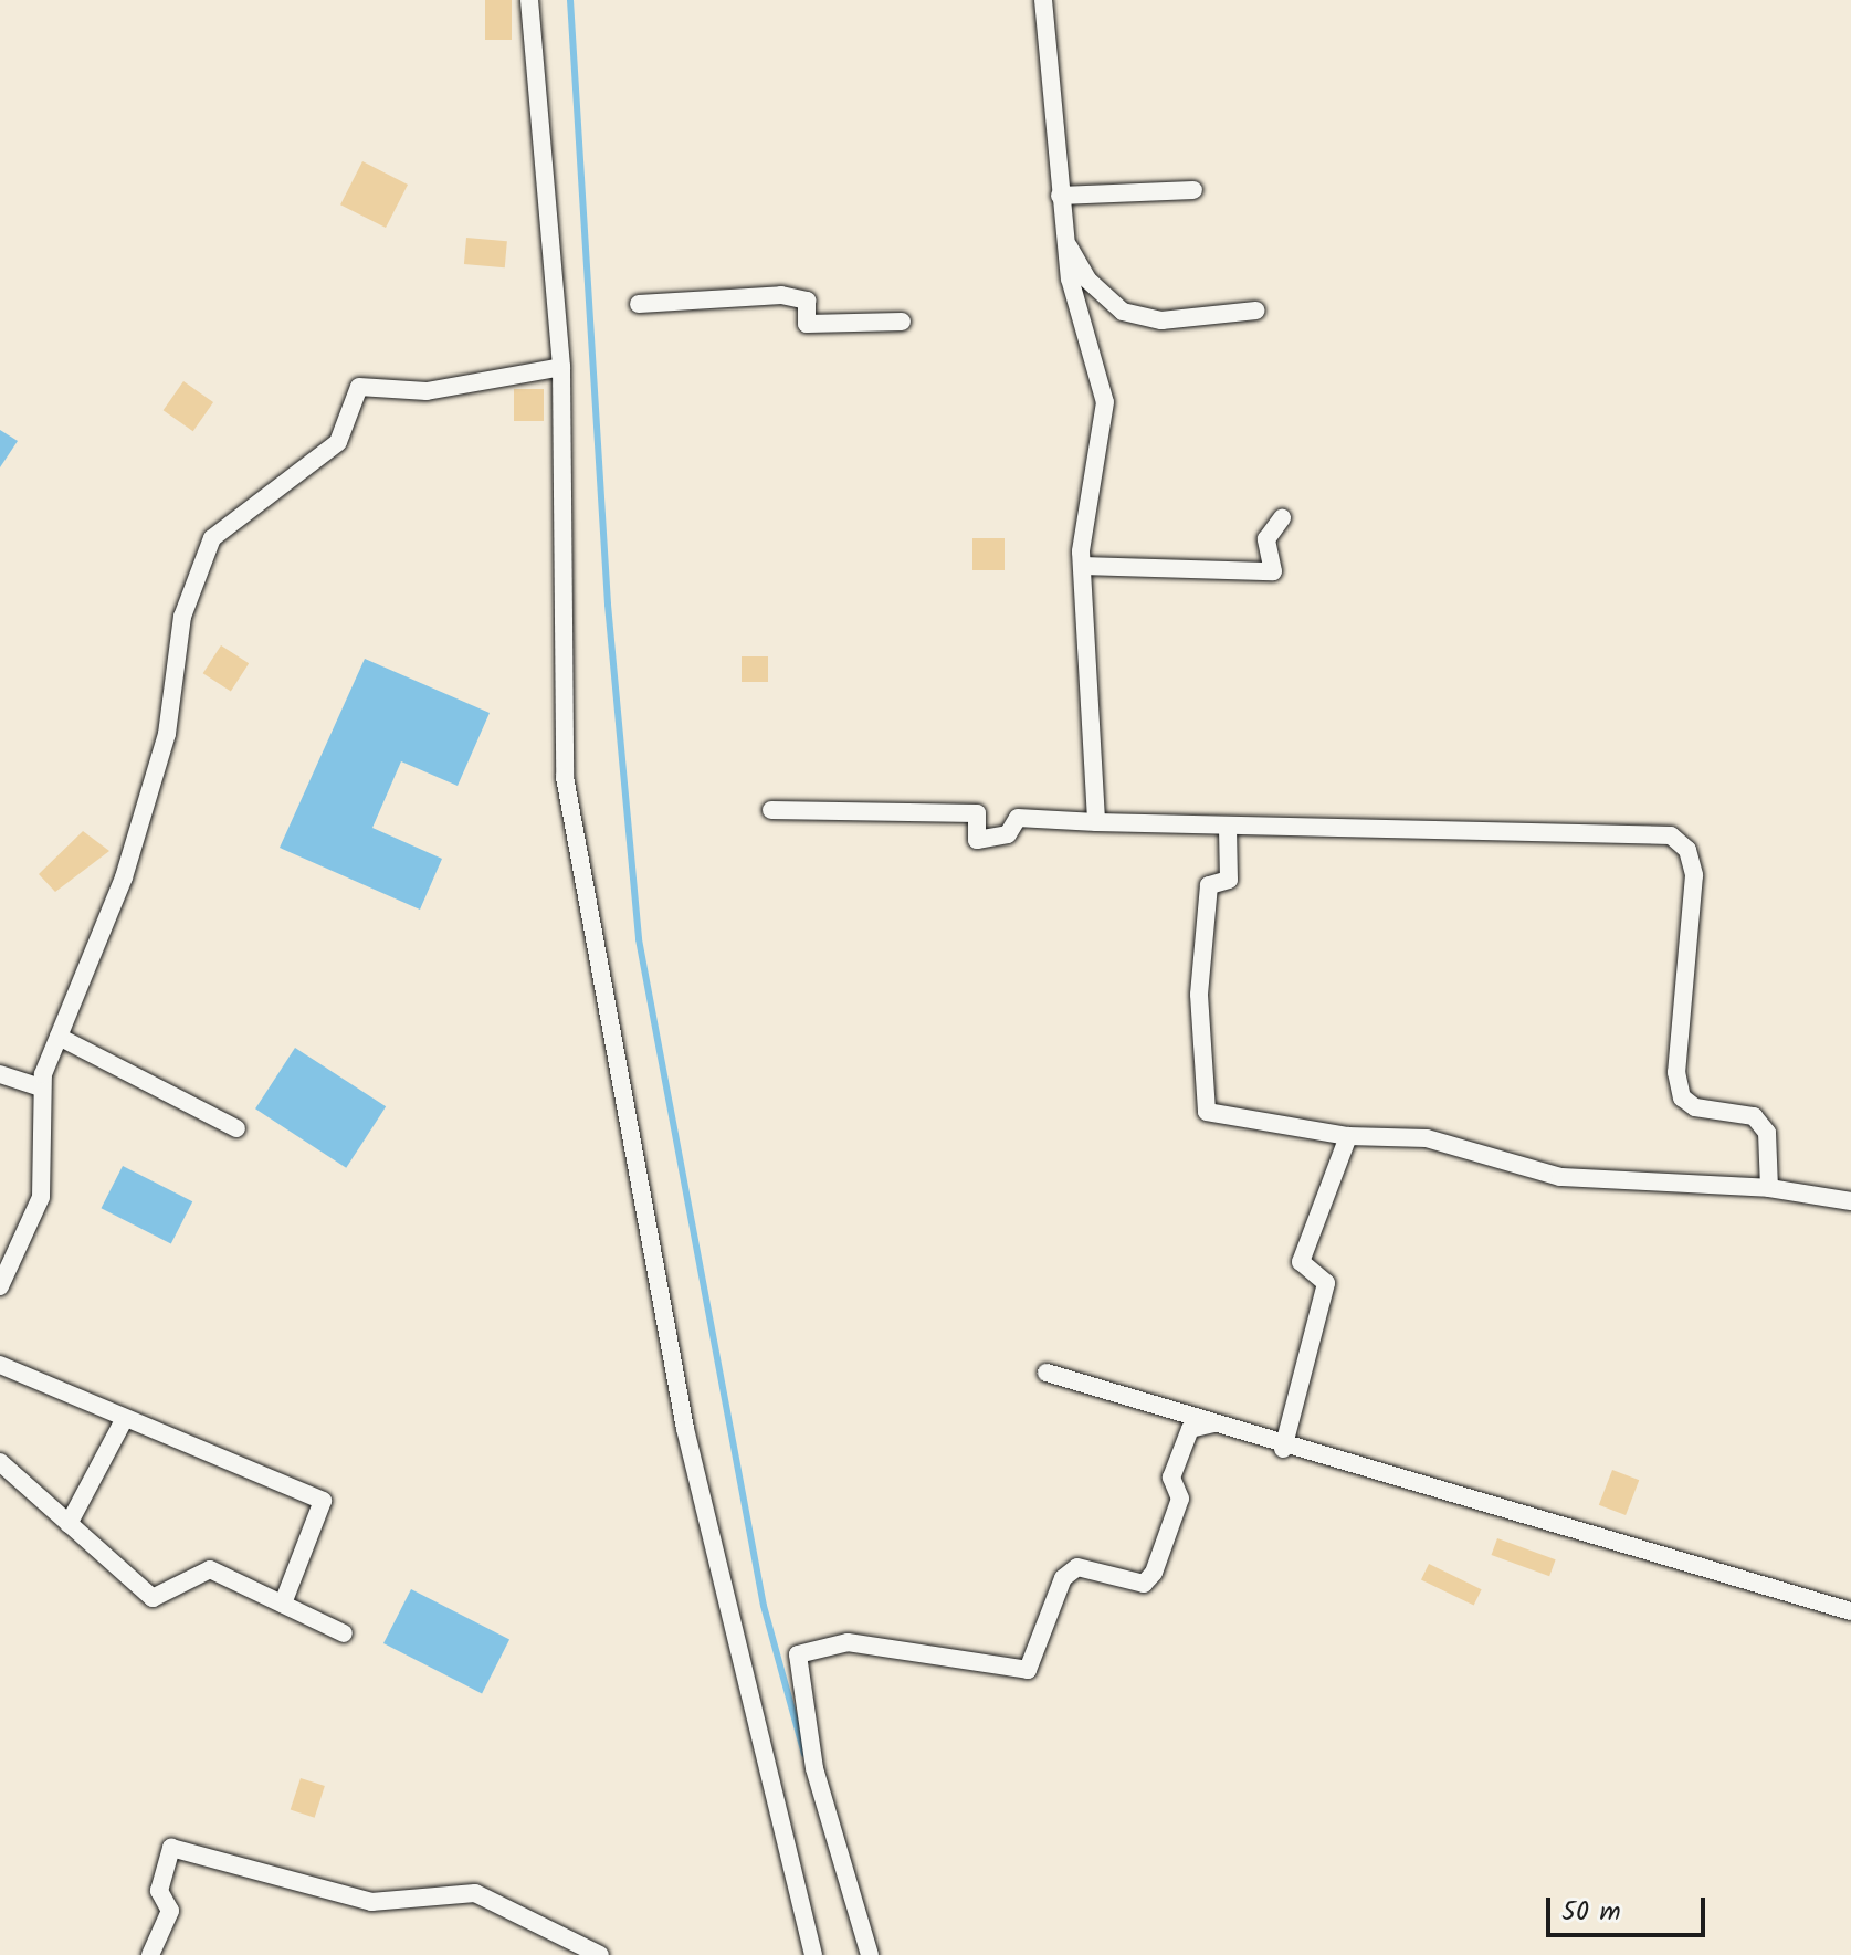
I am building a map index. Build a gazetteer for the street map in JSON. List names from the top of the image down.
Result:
{
  "scale_bar": "50 m"
}
